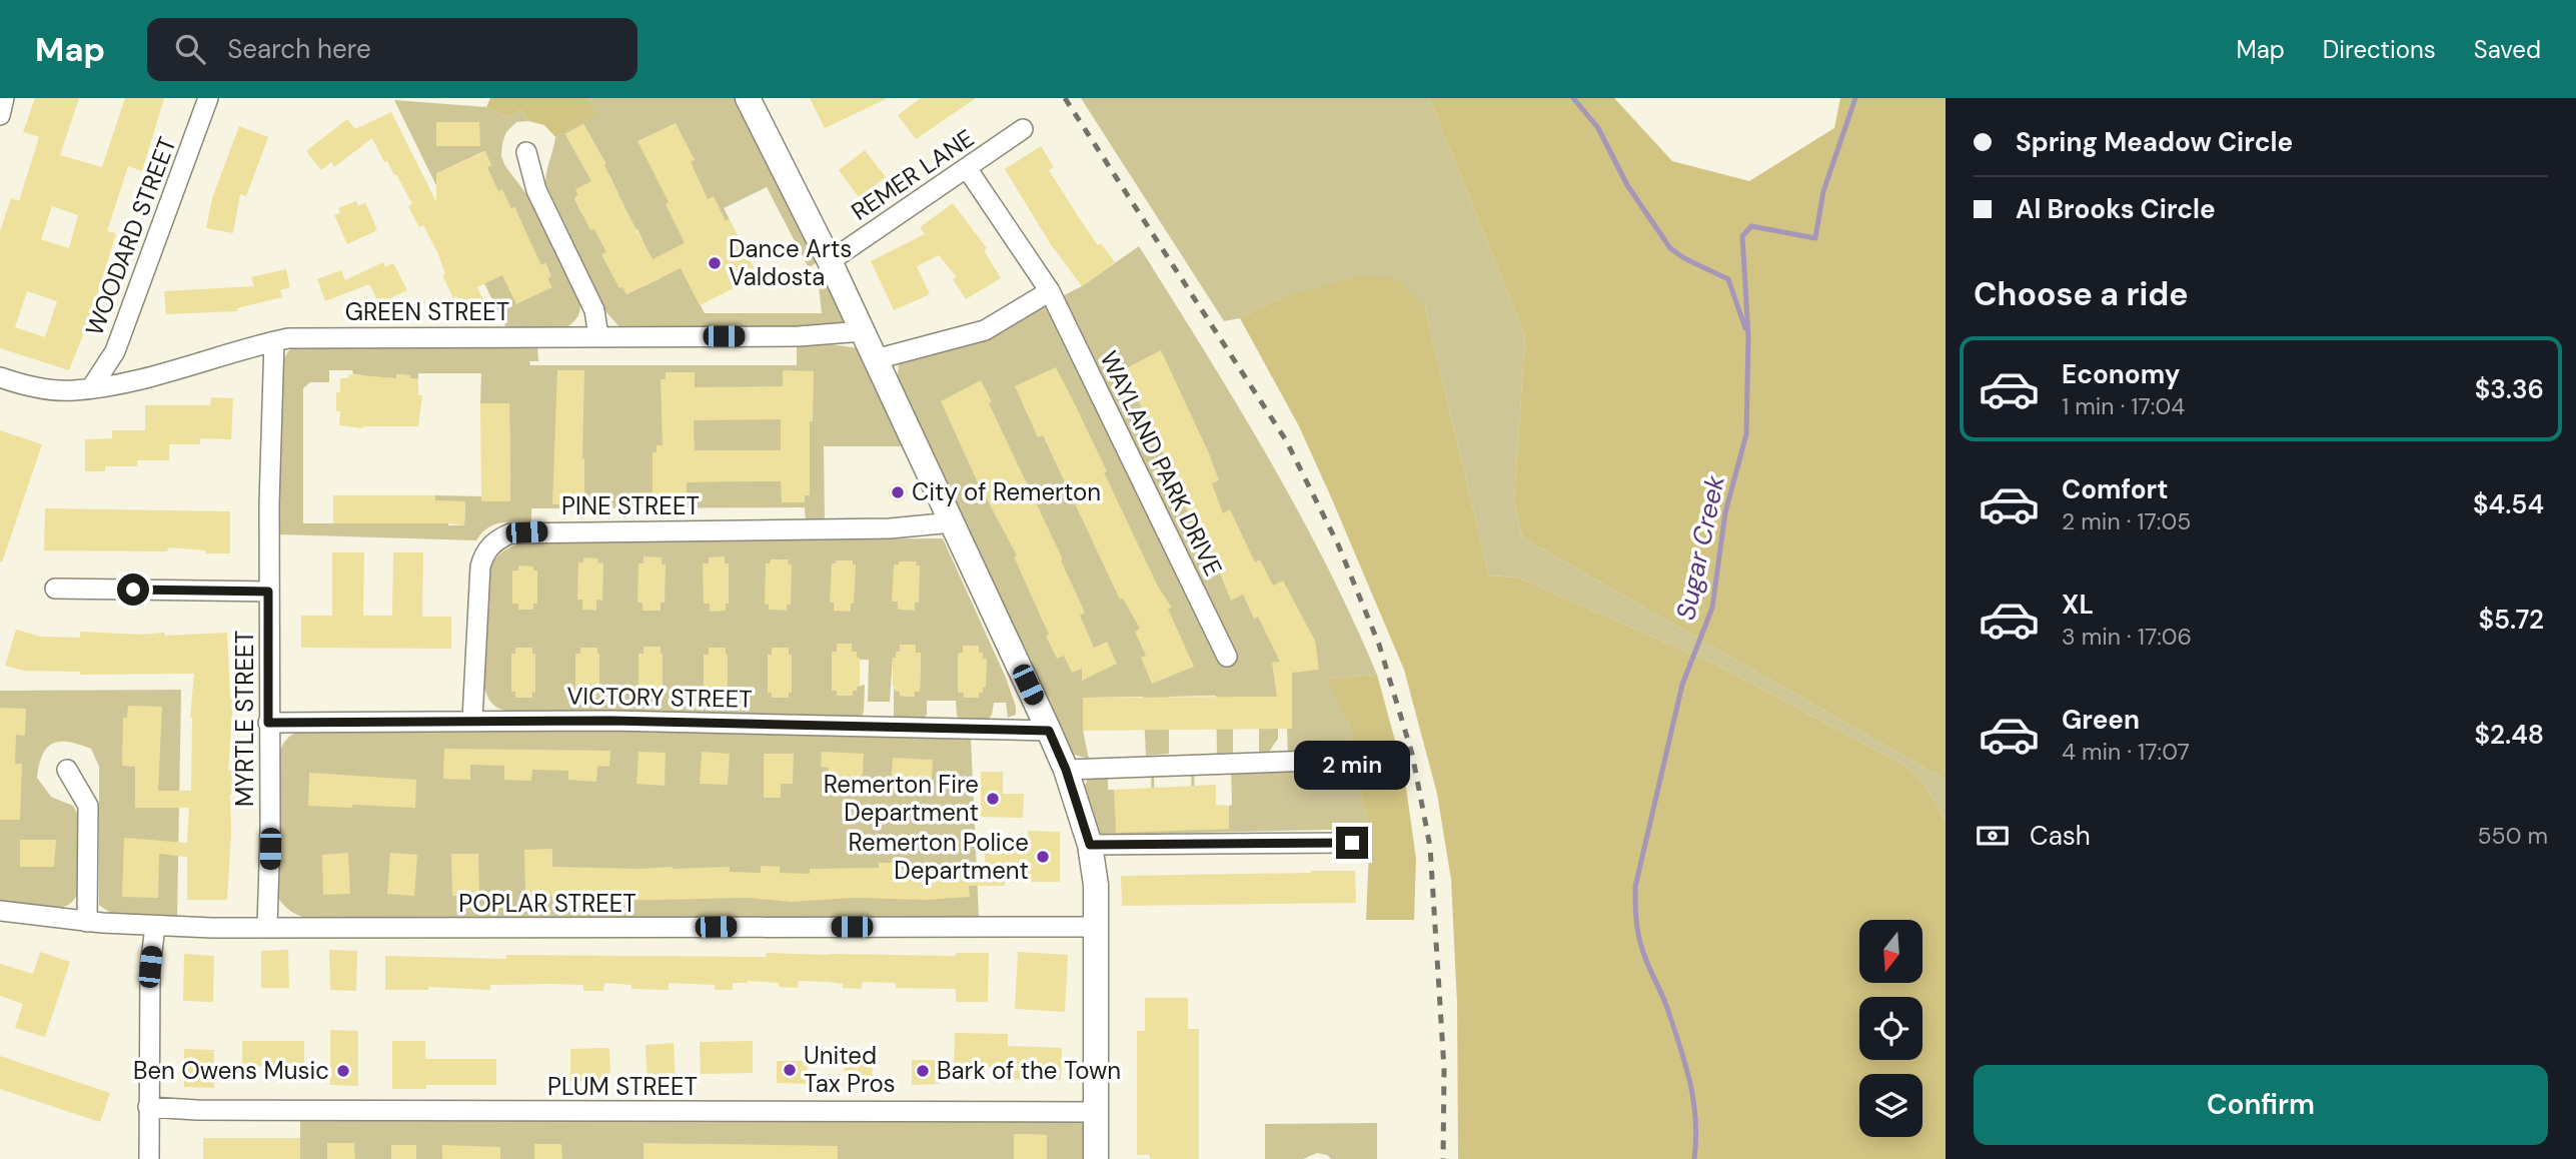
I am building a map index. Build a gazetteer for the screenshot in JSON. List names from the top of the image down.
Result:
{
  "streets": {
    "street": [
      "REMER LANE",
      "WOODARD STREET",
      "GREEN STREET",
      "WAYLAND PARK DRIVE",
      "PINE STREET",
      "VICTORY STREET",
      "MYRTLE STREET",
      "POPLAR STREET",
      "PLUM STREET"
    ]
  },
  "crossings": [
    ["REMER LANE", "WAYLAND PARK DRIVE"],
    ["WOODARD STREET", "GREEN STREET"],
    ["GREEN STREET", "MYRTLE STREET"],
    ["PINE STREET", "VICTORY STREET"],
    ["VICTORY STREET", "MYRTLE STREET"],
    ["MYRTLE STREET", "POPLAR STREET"]
  ],
  "water": ["Sugar Creek"],
  "places": [
    "Dance Arts Valdosta",
    "City of Remerton",
    "Remerton Fire Department",
    "Remerton Police Department",
    "United Tax Pros",
    "Ben Owens Music",
    "Bark of the Town"
  ],
  "north": "bottom",
  "page": {
    "header": "Map",
    "search": "Search here",
    "nav": ["Map", "Directions", "Saved"],
    "banner": ["Spring Meadow Circle", "Al Brooks Circle"],
    "heading": "Choose a ride",
    "list": [
      {
        "name": "Economy",
        "note": "1 min · 17:04",
        "value": "$3.36"
      },
      {
        "name": "Comfort",
        "note": "2 min · 17:05",
        "value": "$4.54"
      },
      {
        "name": "XL",
        "note": "3 min · 17:06",
        "value": "$5.72"
      },
      {
        "name": "Green",
        "note": "4 min · 17:07",
        "value": "$2.48"
      }
    ],
    "bubble": "2 min",
    "pay": ["Cash", "550 m"],
    "buttons": "Confirm"
  }
}
